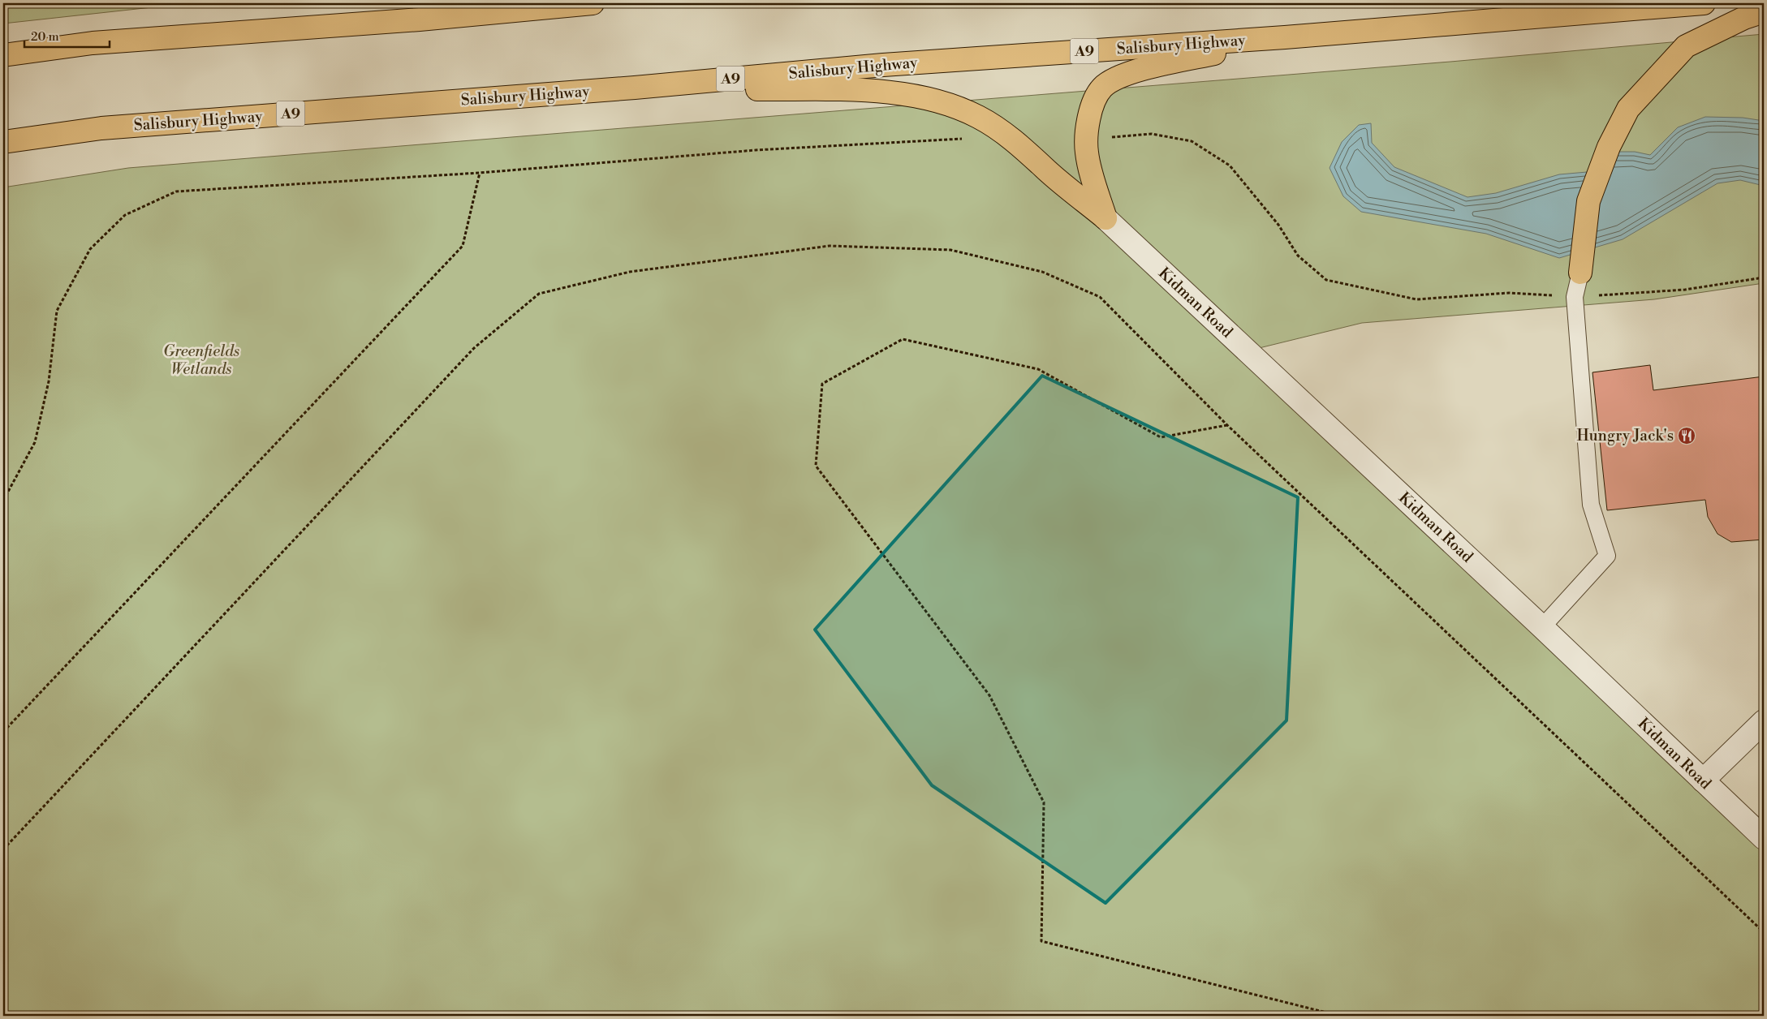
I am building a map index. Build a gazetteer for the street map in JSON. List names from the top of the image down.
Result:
{
  "streets": {
    "highway": ["Salisbury Highway", "A9"],
    "street": ["Kidman Road"]
  },
  "parks": ["Greenfields Wetlands"],
  "places": {
    "restaurant": ["Hungry Jack's"]
  },
  "scale_bar": "20 m"
}
